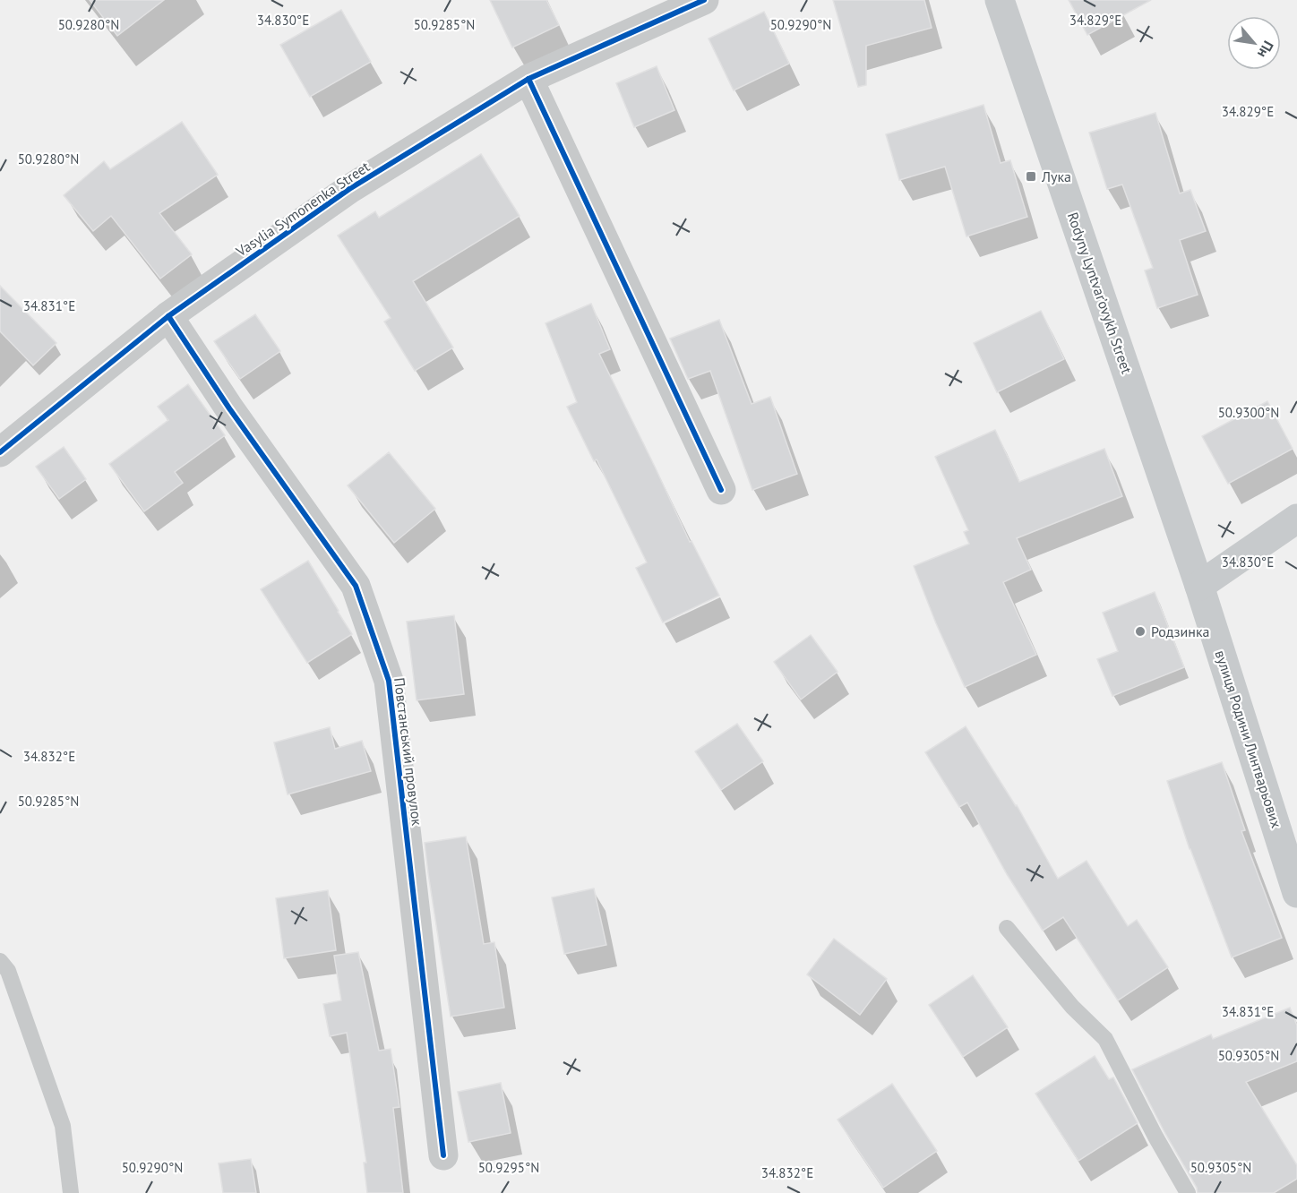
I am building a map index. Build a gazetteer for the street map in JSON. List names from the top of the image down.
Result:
{
  "streets": {
    "main road": ["Rodyny Lyntvar’ovykh Street", "вулиця Родини Линтварьових"],
    "street": ["Vasylia Symonenka Street", "Повстанський провулок"]
  },
  "crossings": [
    ["Vasylia Symonenka Street", "Повстанський провулок"],
    ["Rodyny Lyntvar’ovykh Street", "вулиця Родини Линтварьових"]
  ],
  "places": {
    "transit": ["Лука"],
    "other": ["Родзинка"]
  },
  "north": "bottom right",
  "coordinates": [
    "34.830°E",
    "34.829°E",
    "50.9280°N",
    "50.9285°N",
    "50.9290°N",
    "34.831°E",
    "50.9300°N",
    "34.832°E",
    "50.9305°N",
    "50.9295°N"
  ]
}
